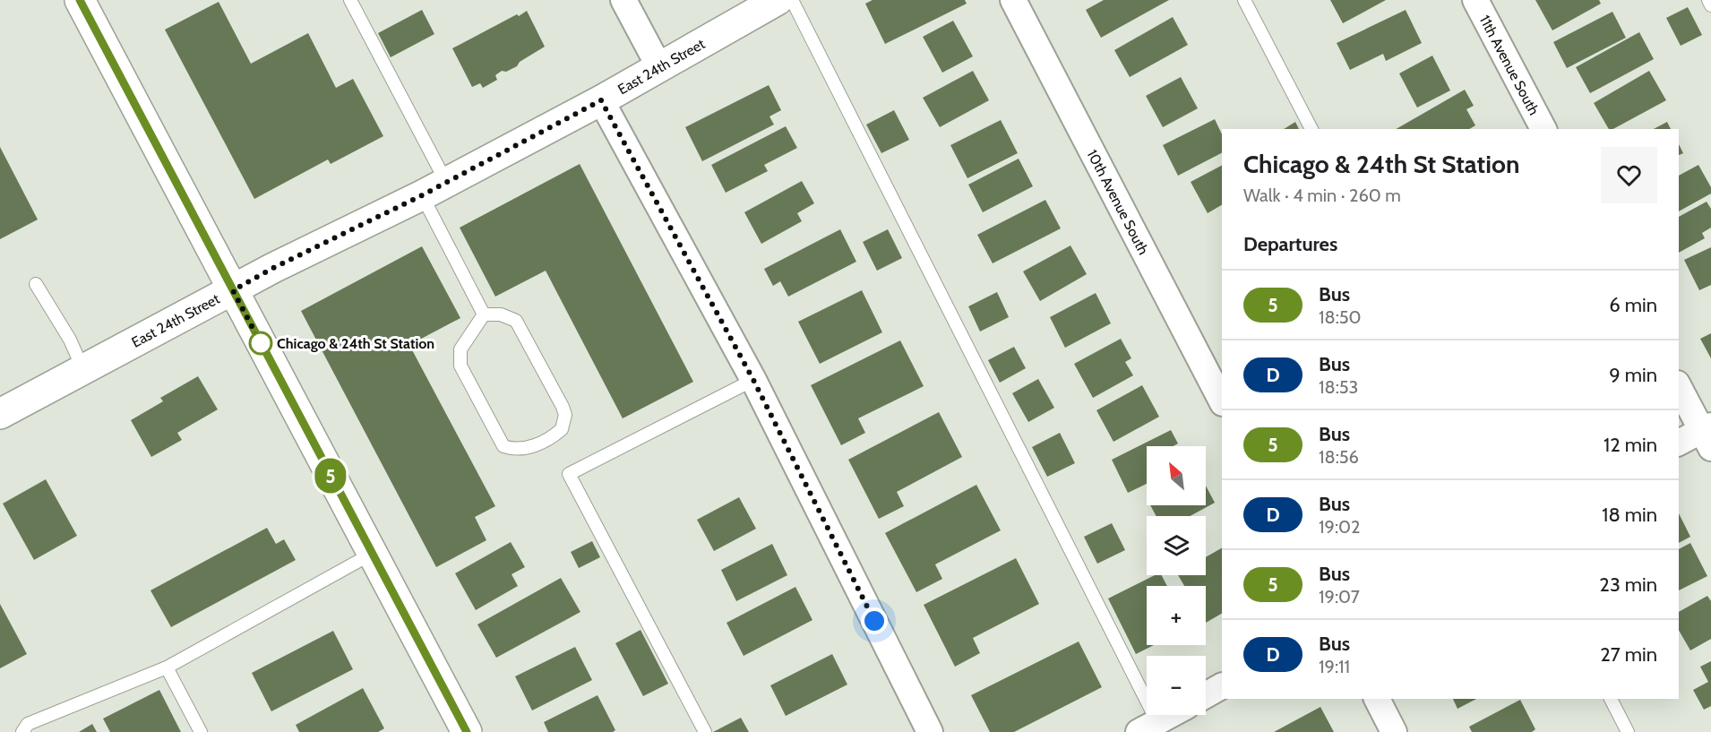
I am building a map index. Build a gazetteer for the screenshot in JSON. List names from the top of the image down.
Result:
{
  "streets": {
    "street": ["11th Avenue South", "East 24th Street", "10th Avenue South"]
  },
  "places": ["Chicago & 24th St Station"],
  "lines": ["bus line 5"],
  "north": "top left",
  "page": {
    "on_map": "5",
    "heading": [
      ["Chicago & 24th St Station", "Walk · 4 min · 260 m"],
      "Departures"
    ],
    "list": [
      {
        "mark": "5",
        "name": "Bus",
        "note": "18:50",
        "value": "6 min"
      },
      {
        "mark": "D",
        "name": "Bus",
        "note": "18:53",
        "value": "9 min"
      },
      {
        "mark": "5",
        "name": "Bus",
        "note": "18:56",
        "value": "12 min"
      },
      {
        "mark": "D",
        "name": "Bus",
        "note": "19:02",
        "value": "18 min"
      },
      {
        "mark": "5",
        "name": "Bus",
        "note": "19:07",
        "value": "23 min"
      },
      {
        "mark": "D",
        "name": "Bus",
        "note": "19:11",
        "value": "27 min"
      }
    ],
    "map_buttons": ["+", "−"]
  }
}
